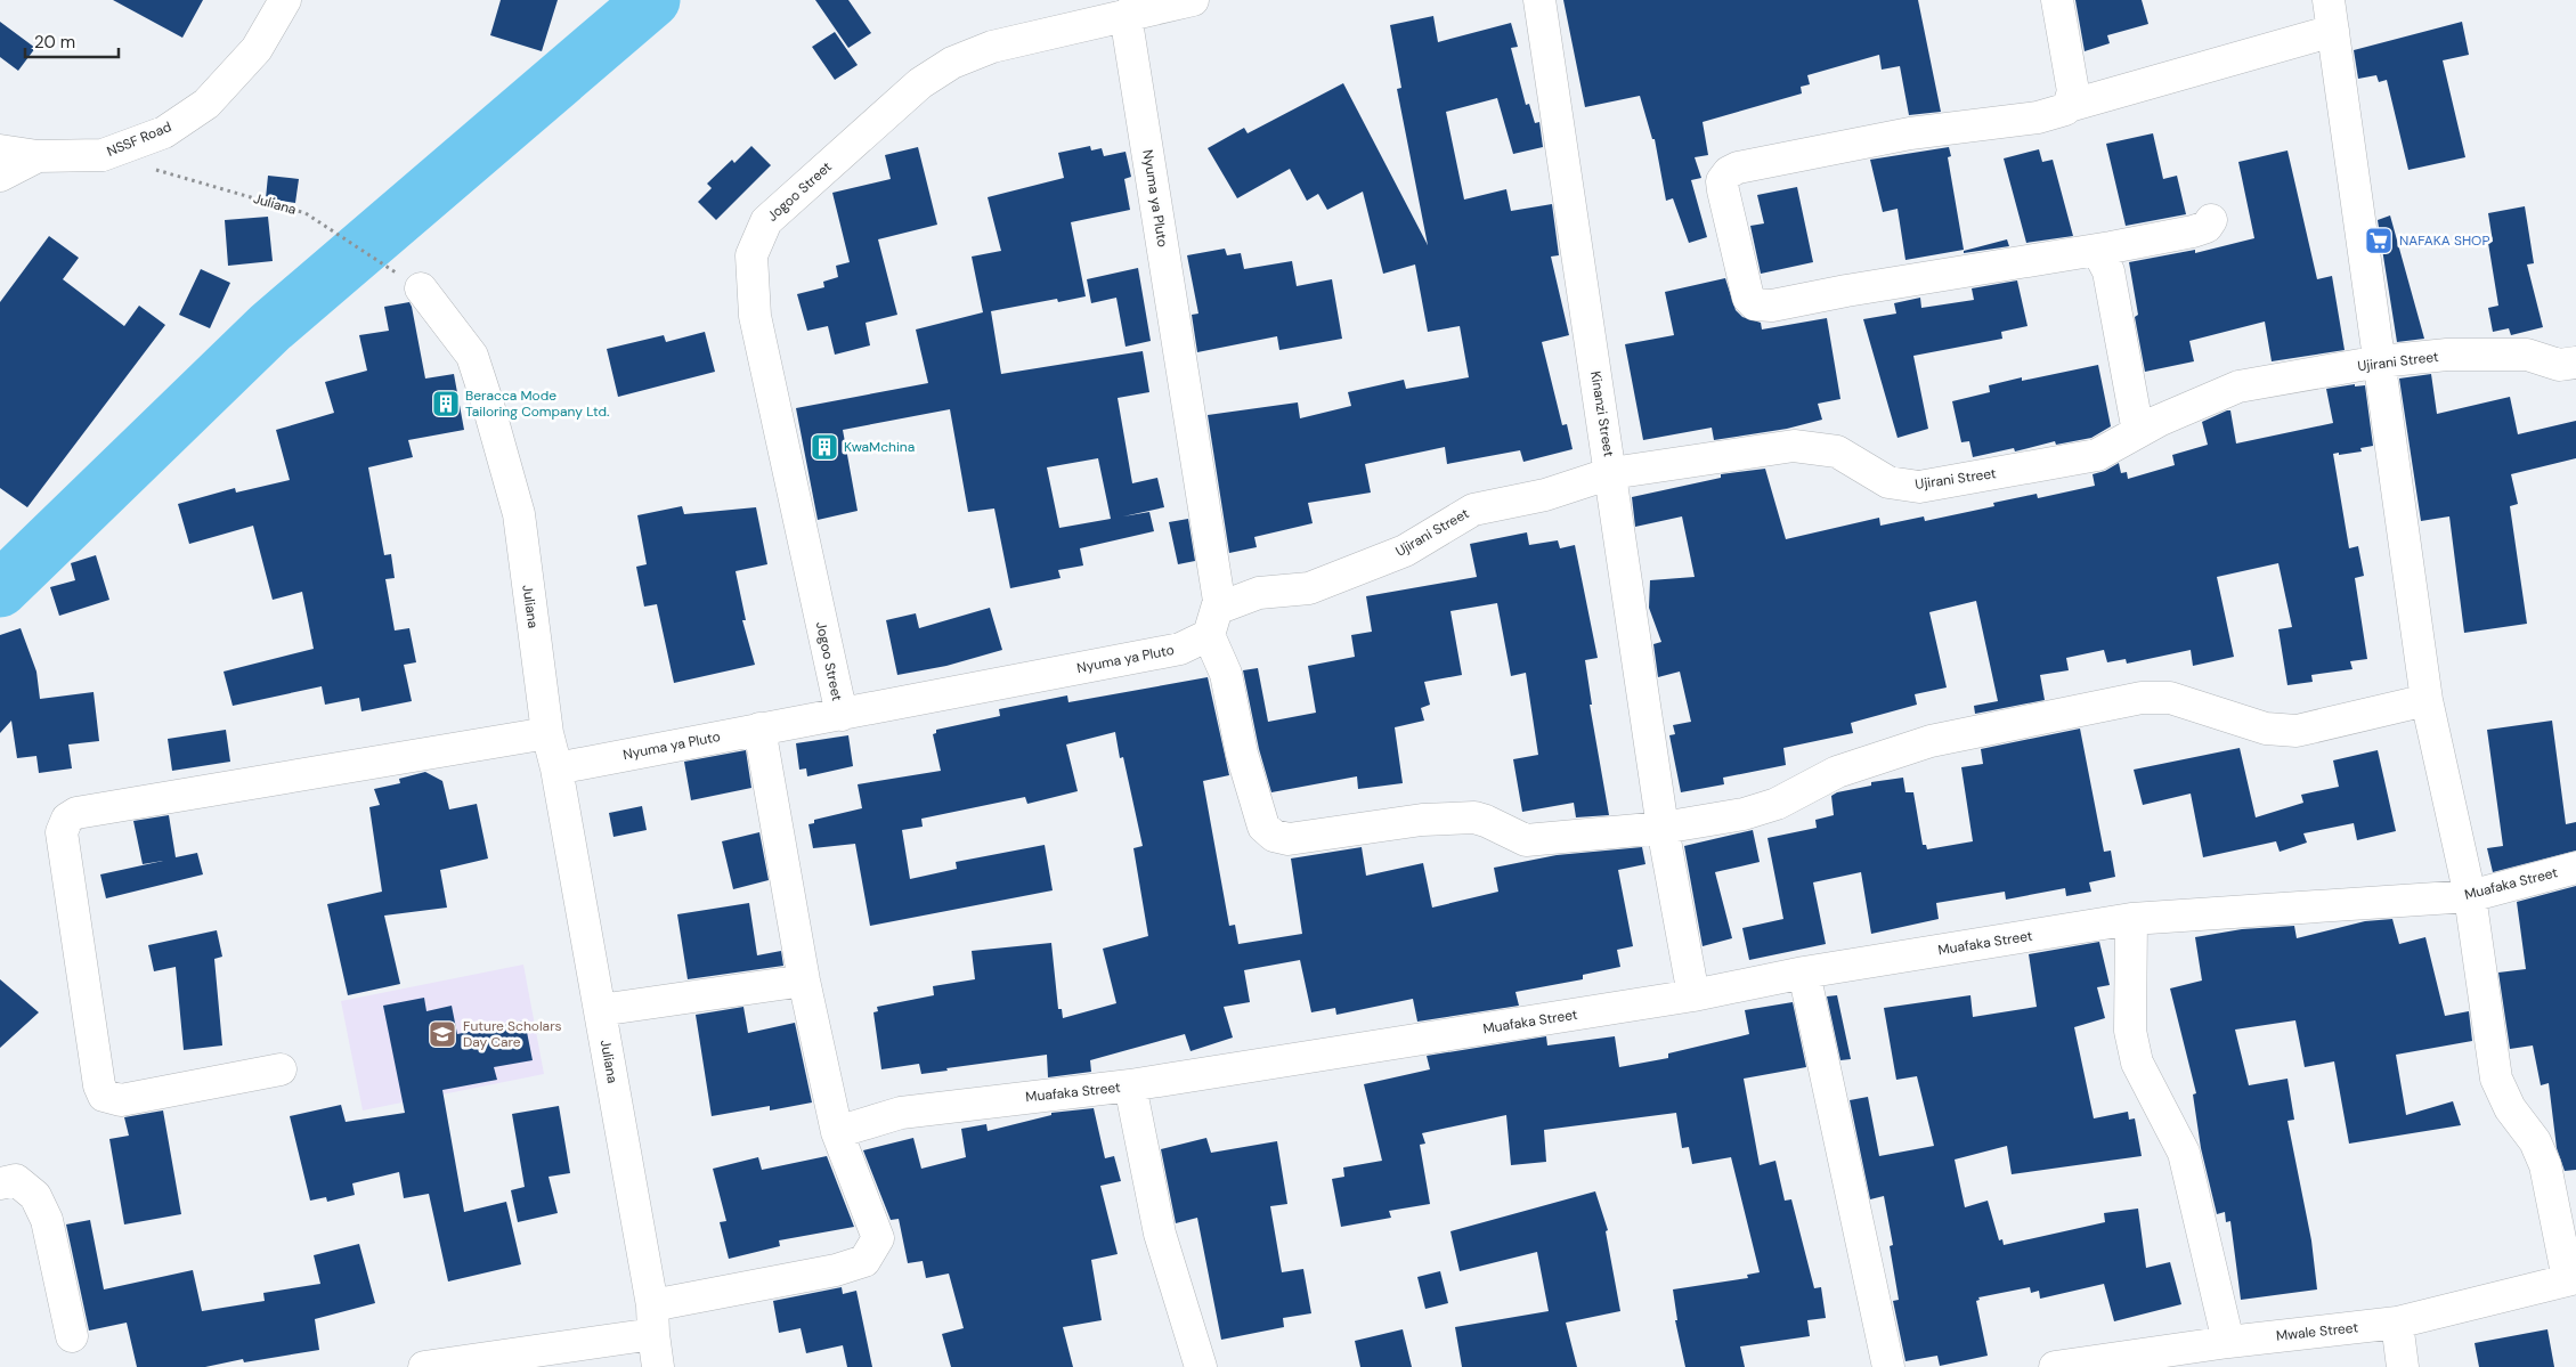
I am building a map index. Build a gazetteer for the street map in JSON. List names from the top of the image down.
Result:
{
  "streets": {
    "street": [
      "NSSF Road",
      "Jogoo Street",
      "Nyuma ya Pluto",
      "Juliana",
      "Ujirani Street",
      "Kinanzi Street",
      "Muafaka Street",
      "Mwale Street"
    ]
  },
  "crossings": [
    ["NSSF Road", "Juliana"],
    ["Jogoo Street", "Nyuma ya Pluto"],
    ["Nyuma ya Pluto", "Juliana"],
    ["Nyuma ya Pluto", "Ujirani Street"],
    ["Ujirani Street", "Kinanzi Street"],
    ["Kinanzi Street", "Muafaka Street"]
  ],
  "places": {
    "supermarket": ["NAFAKA SHOP"],
    "building": ["Beracca Mode Tailoring Company Ltd.", "KwaMchina"],
    "school or university": ["Future Scholars Day Care"]
  },
  "scale_bar": "20 m"
}
